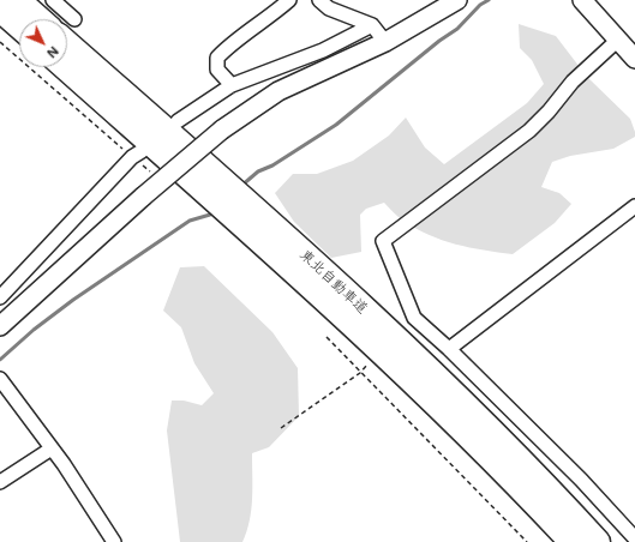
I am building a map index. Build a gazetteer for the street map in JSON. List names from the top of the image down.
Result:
{
  "streets": {
    "highway": ["東北自動車道"]
  },
  "north": "bottom right"
}
